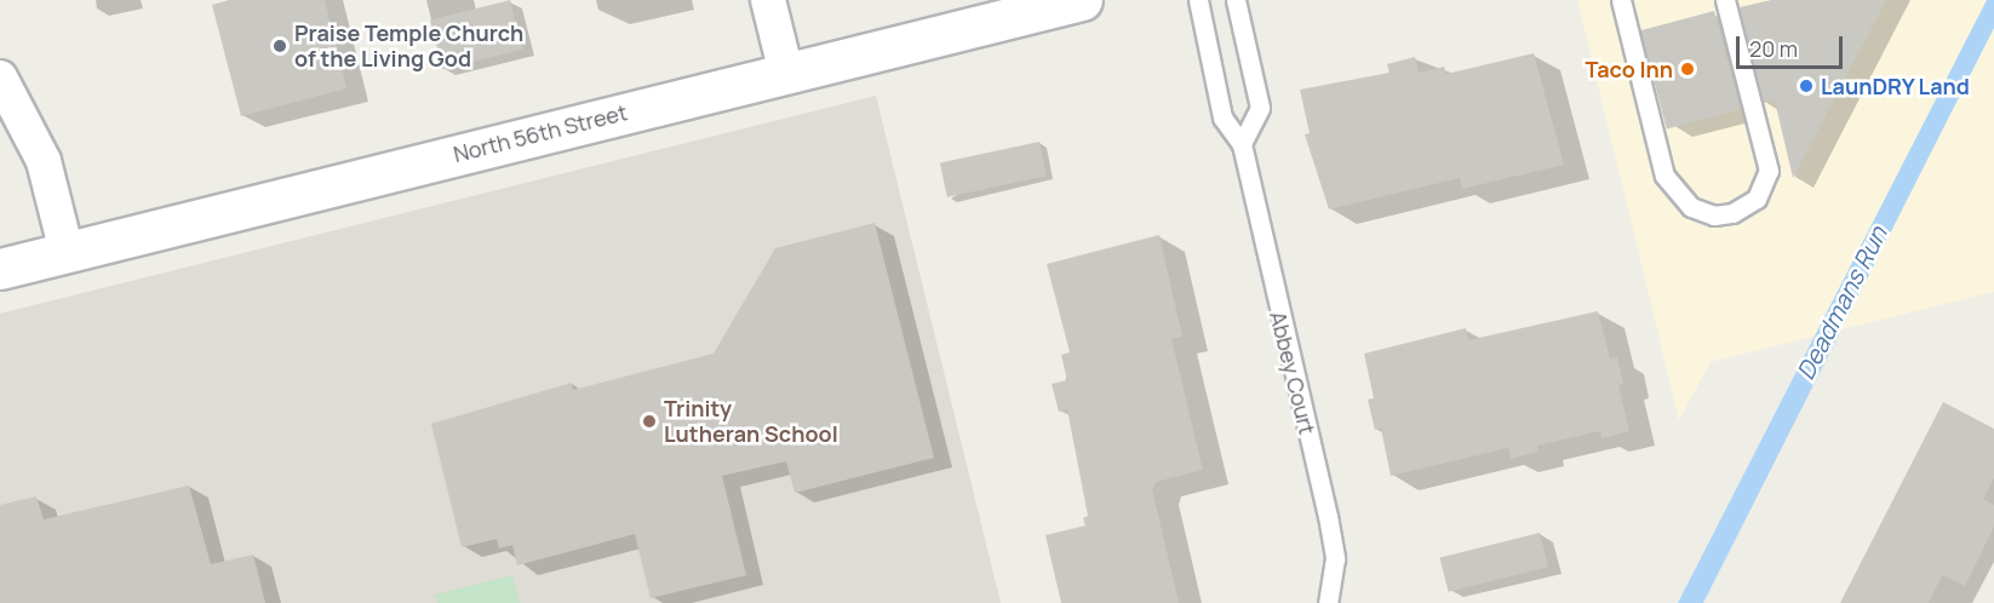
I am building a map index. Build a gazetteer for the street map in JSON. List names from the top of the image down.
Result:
{
  "streets": {
    "main road": ["North 56th Street"],
    "lane": ["Abbey Court"]
  },
  "water": ["Deadmans Run"],
  "places": [
    "Praise Temple Church of the Living God",
    "Taco Inn",
    "LaunDRY Land",
    "Trinity Lutheran School"
  ],
  "scale_bar": "20 m"
}
